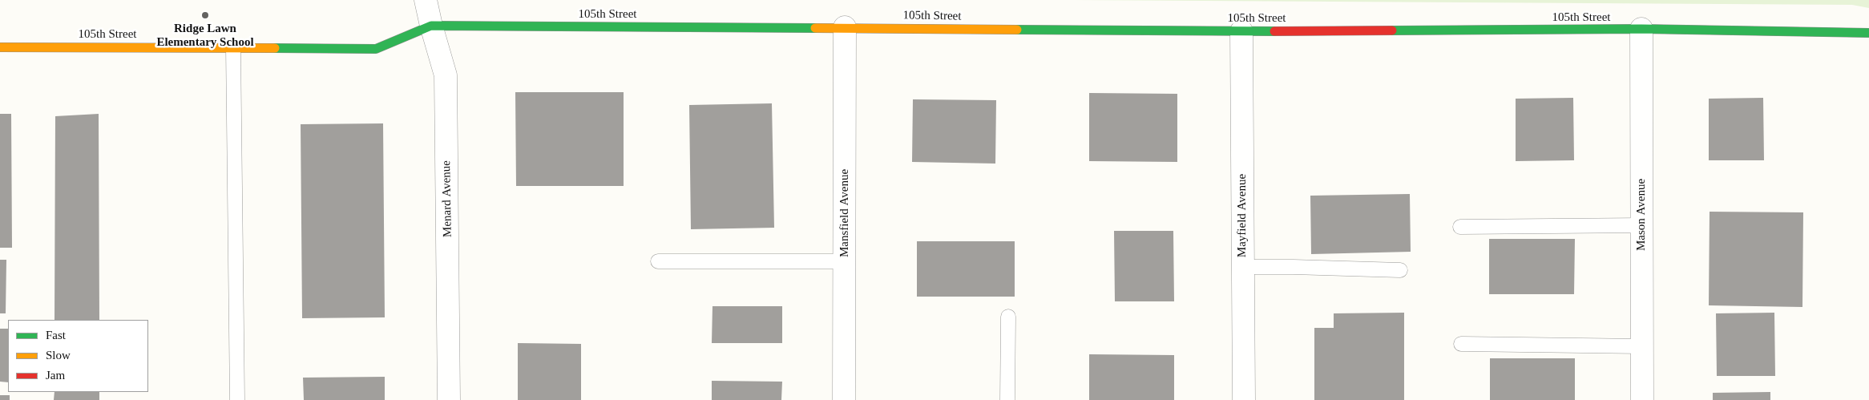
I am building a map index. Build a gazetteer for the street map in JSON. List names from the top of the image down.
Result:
{
  "streets": {
    "street": [
      "105th Street",
      "Menard Avenue",
      "Mansfield Avenue",
      "Mason Avenue",
      "Mayfield Avenue"
    ]
  },
  "crossings": [
    ["105th Street", "Menard Avenue"],
    ["105th Street", "Mansfield Avenue"],
    ["105th Street", "Mason Avenue"],
    ["105th Street", "Mayfield Avenue"]
  ],
  "places": ["Ridge Lawn Elementary School"],
  "legend": ["Fast", "Slow", "Jam"]
}
